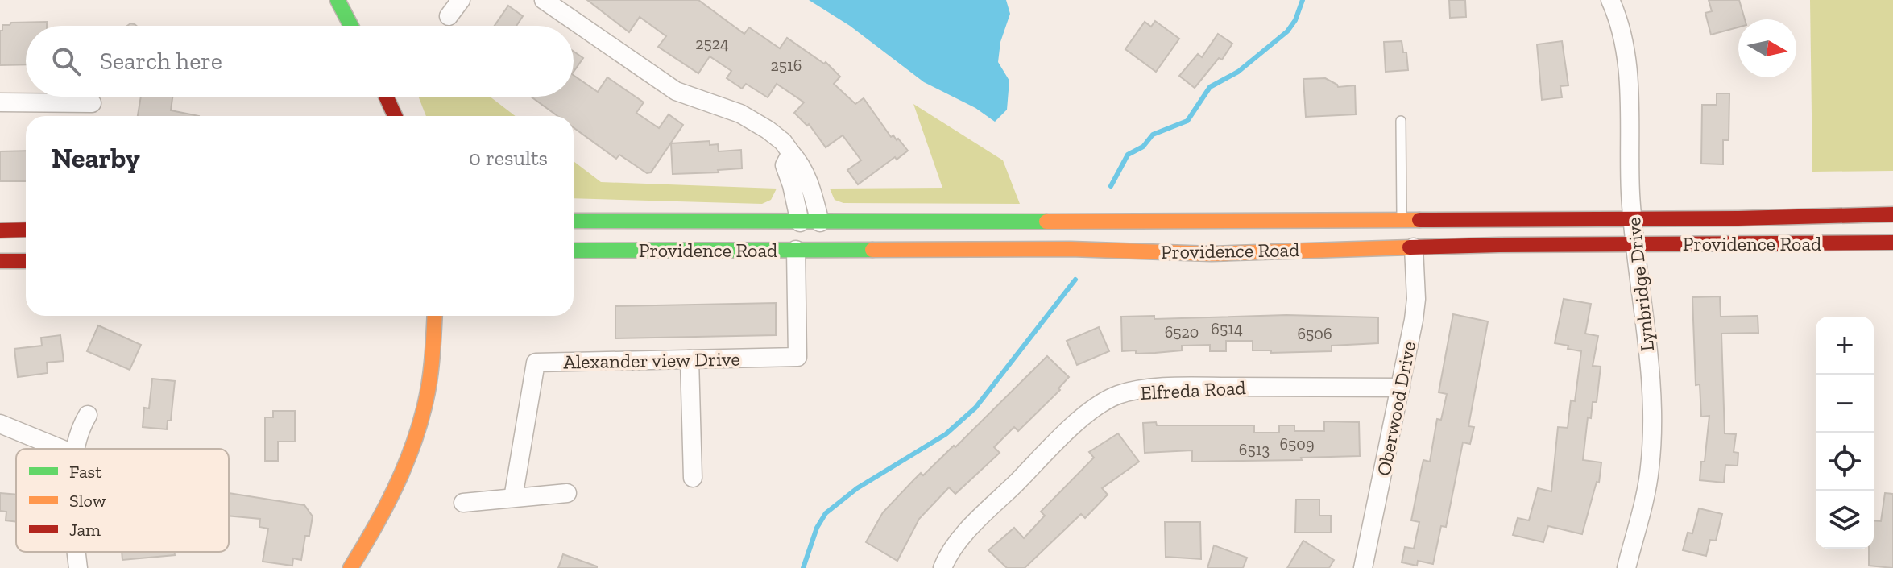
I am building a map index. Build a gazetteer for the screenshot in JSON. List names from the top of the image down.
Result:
{
  "streets": {
    "main road": ["Providence Road"],
    "street": [
      "Lynbridge Drive",
      "Alexander view Drive",
      "Elfreda Road",
      "Oberwood Drive"
    ]
  },
  "crossings": [
    ["Providence Road", "Lynbridge Drive"],
    ["Providence Road", "Alexander view Drive"],
    ["Providence Road", "Oberwood Drive"],
    ["Elfreda Road", "Oberwood Drive"]
  ],
  "house_numbers": [
    "2524",
    "2516",
    "6514",
    "6520",
    "6506",
    "6509",
    "6513"
  ],
  "legend": ["Fast", "Slow", "Jam"],
  "north": "right",
  "page": {
    "search": "Search here",
    "heading": ["Nearby", "0 results"],
    "map_buttons": ["+", "−"]
  }
}
